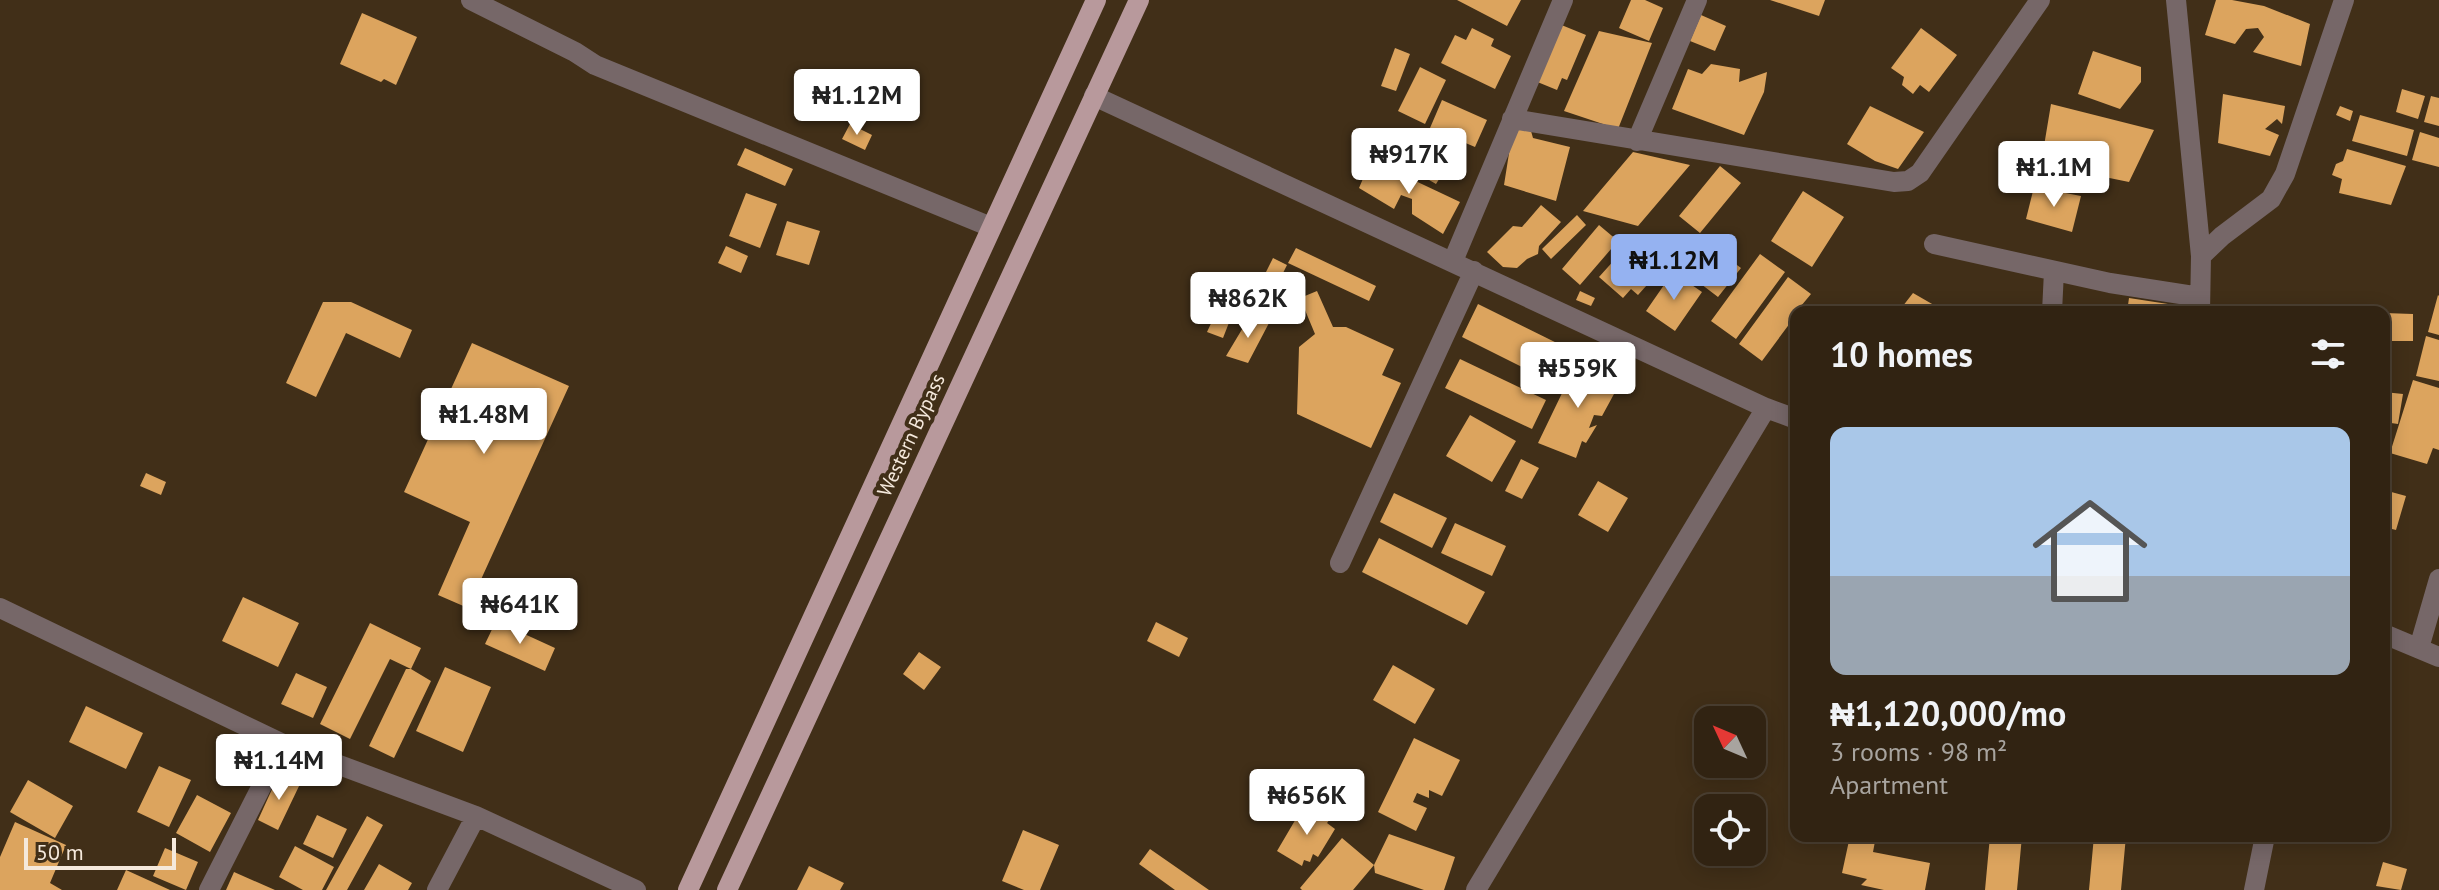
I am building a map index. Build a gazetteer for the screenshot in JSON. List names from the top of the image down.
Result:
{
  "streets": {
    "main road": ["Western Bypass"]
  },
  "scale_bar": "50 m",
  "north": "top left",
  "page": {
    "price": [
      "₦1.12M",
      "₦917K",
      "₦1.1M",
      "₦1.12M",
      "₦862K",
      "₦559K",
      "₦1.48M",
      "₦641K",
      "₦1.14M",
      "₦656K"
    ],
    "heading": "10 homes",
    "list": [
      {
        "name": "₦1,120,000/mo",
        "note": "3 rooms · 98 m² · Apartment"
      }
    ],
    "scale": "50 m"
  }
}
